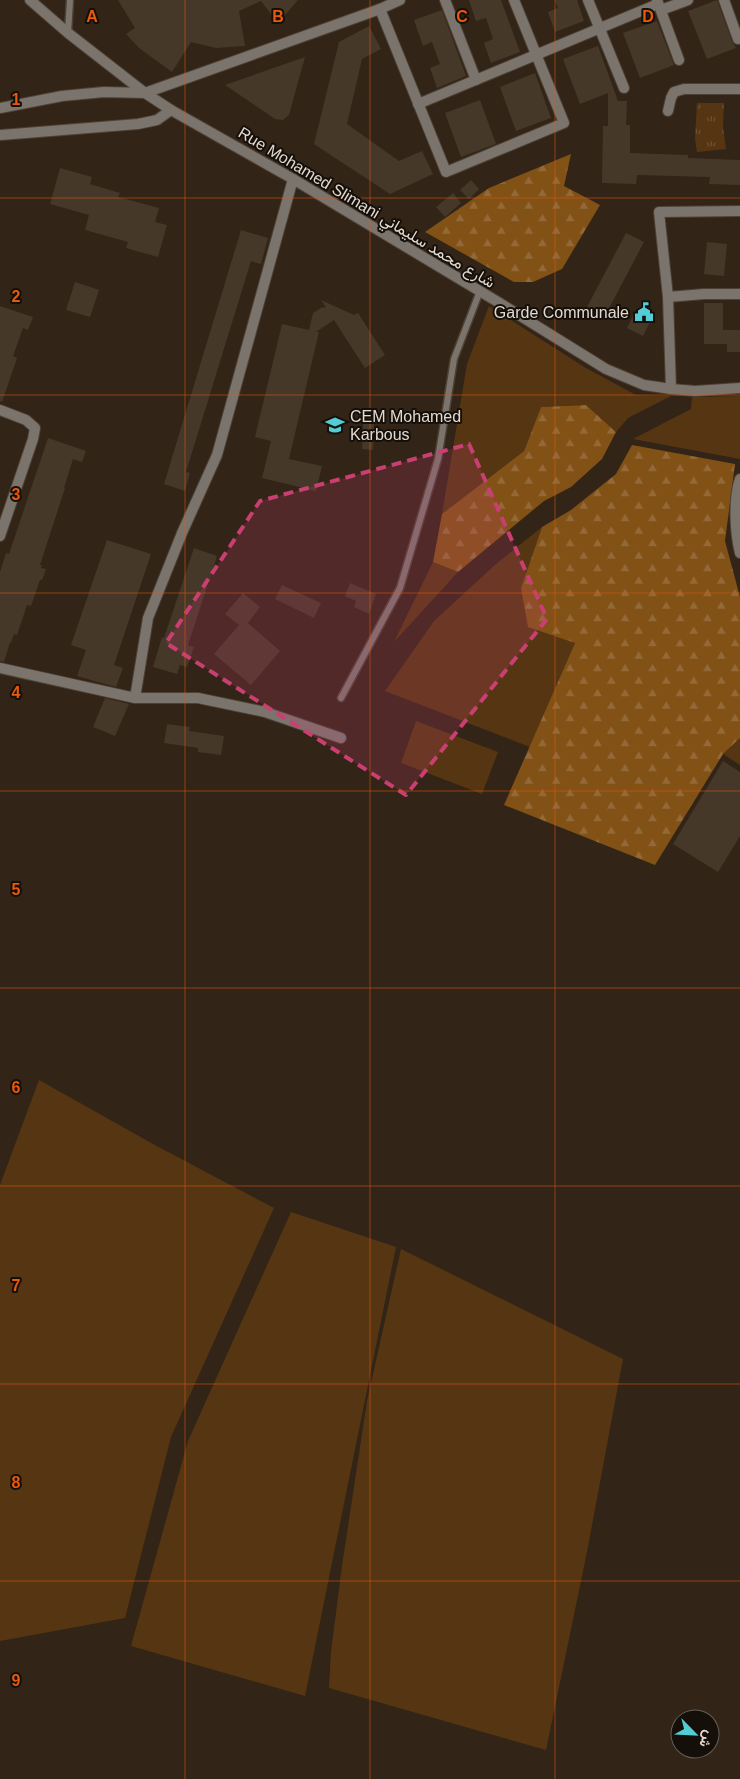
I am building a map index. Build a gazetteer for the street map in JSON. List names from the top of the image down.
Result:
{
  "streets": {
    "street": ["Rue Mohamed Slimani شارع محمد سليماني"]
  },
  "places": {
    "public building": ["Garde Communale"],
    "school or university": ["CEM Mohamed Karbous"]
  },
  "north": "bottom right",
  "grid": {
    "columns": [
      "A",
      "B",
      "C",
      "D"
    ],
    "rows": [
      "1",
      "2",
      "3",
      "4",
      "5",
      "6",
      "7",
      "8",
      "9"
    ]
  }
}
